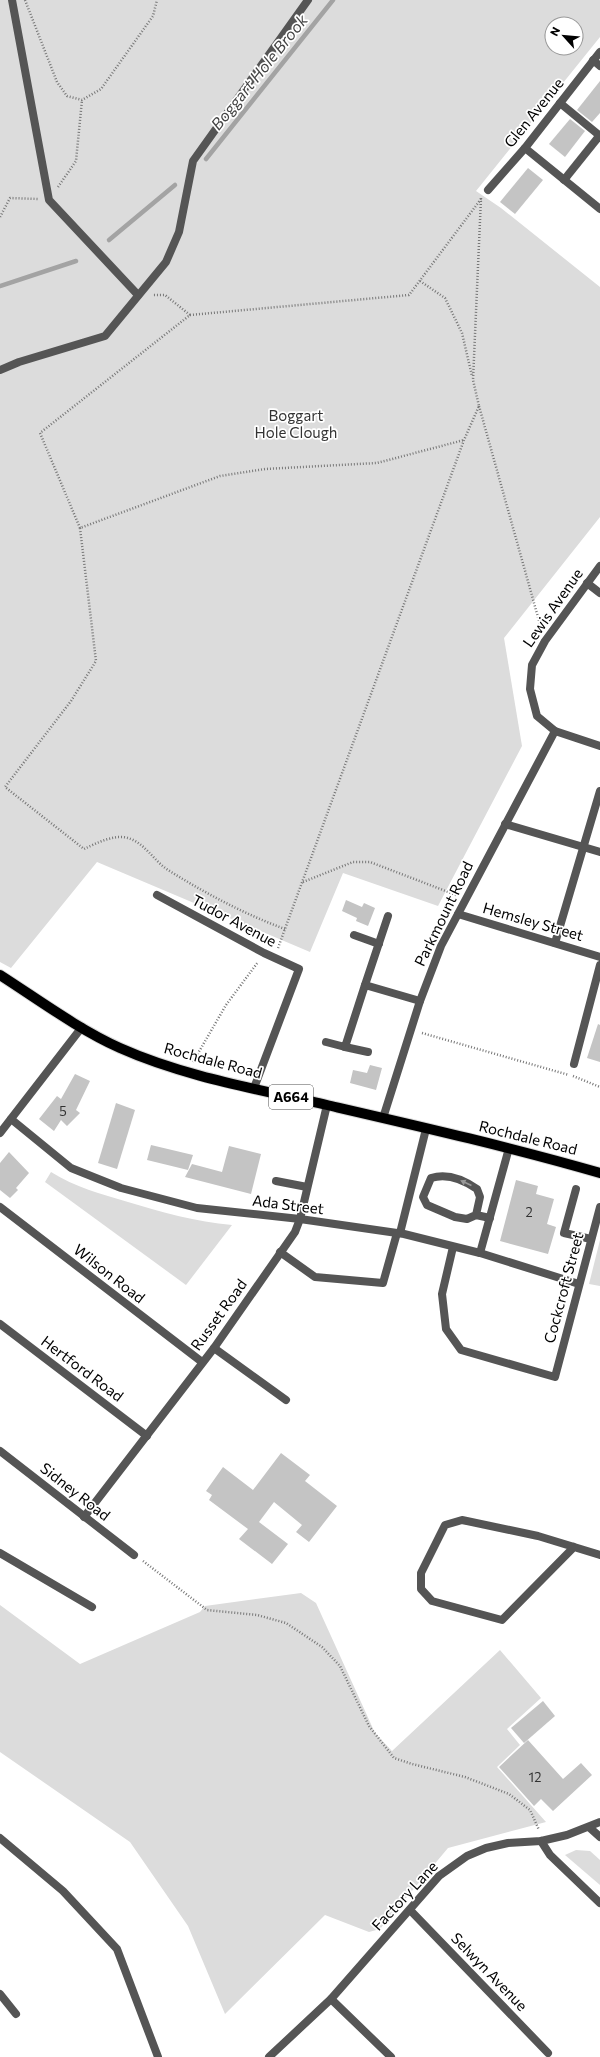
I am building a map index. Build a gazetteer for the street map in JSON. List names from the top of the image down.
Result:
{
  "streets": {
    "main road": ["Rochdale Road", "A664"],
    "street": [
      "Glen Avenue",
      "Lewis Avenue",
      "Parkmount Road",
      "Tudor Avenue",
      "Hemsley Street",
      "Ada Street",
      "Wilson Road",
      "Cockcroft Street",
      "Russet Road",
      "Hertford Road",
      "Sidney Road",
      "Factory Lane",
      "Selwyn Avenue"
    ]
  },
  "crossings": [
    ["Lewis Avenue", "Parkmount Road"],
    ["Parkmount Road", "Hemsley Street"],
    ["Parkmount Road", "Rochdale Road"],
    ["Tudor Avenue", "Rochdale Road"],
    ["Rochdale Road", "Russet Road"],
    ["Ada Street", "Cockcroft Street"],
    ["Ada Street", "Russet Road"],
    ["Wilson Road", "Russet Road"],
    ["Russet Road", "Hertford Road"],
    ["Russet Road", "Sidney Road"],
    ["Factory Lane", "Selwyn Avenue"]
  ],
  "water": ["Boggart Hole Brook"],
  "parks": ["Boggart Hole Clough"],
  "house_numbers": ["5", "2", "12"],
  "north": "top left"
}
